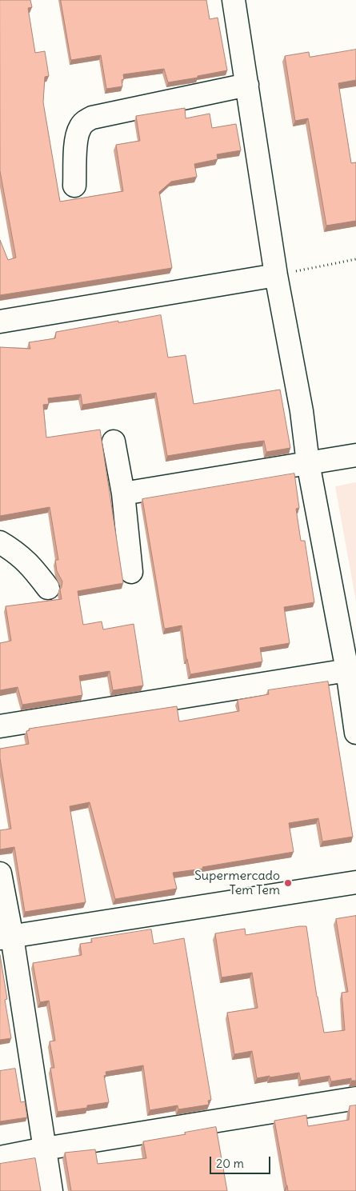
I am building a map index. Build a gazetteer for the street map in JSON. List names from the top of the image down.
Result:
{
  "places": ["Supermercado Tem Tem"],
  "scale_bar": "20 m"
}
